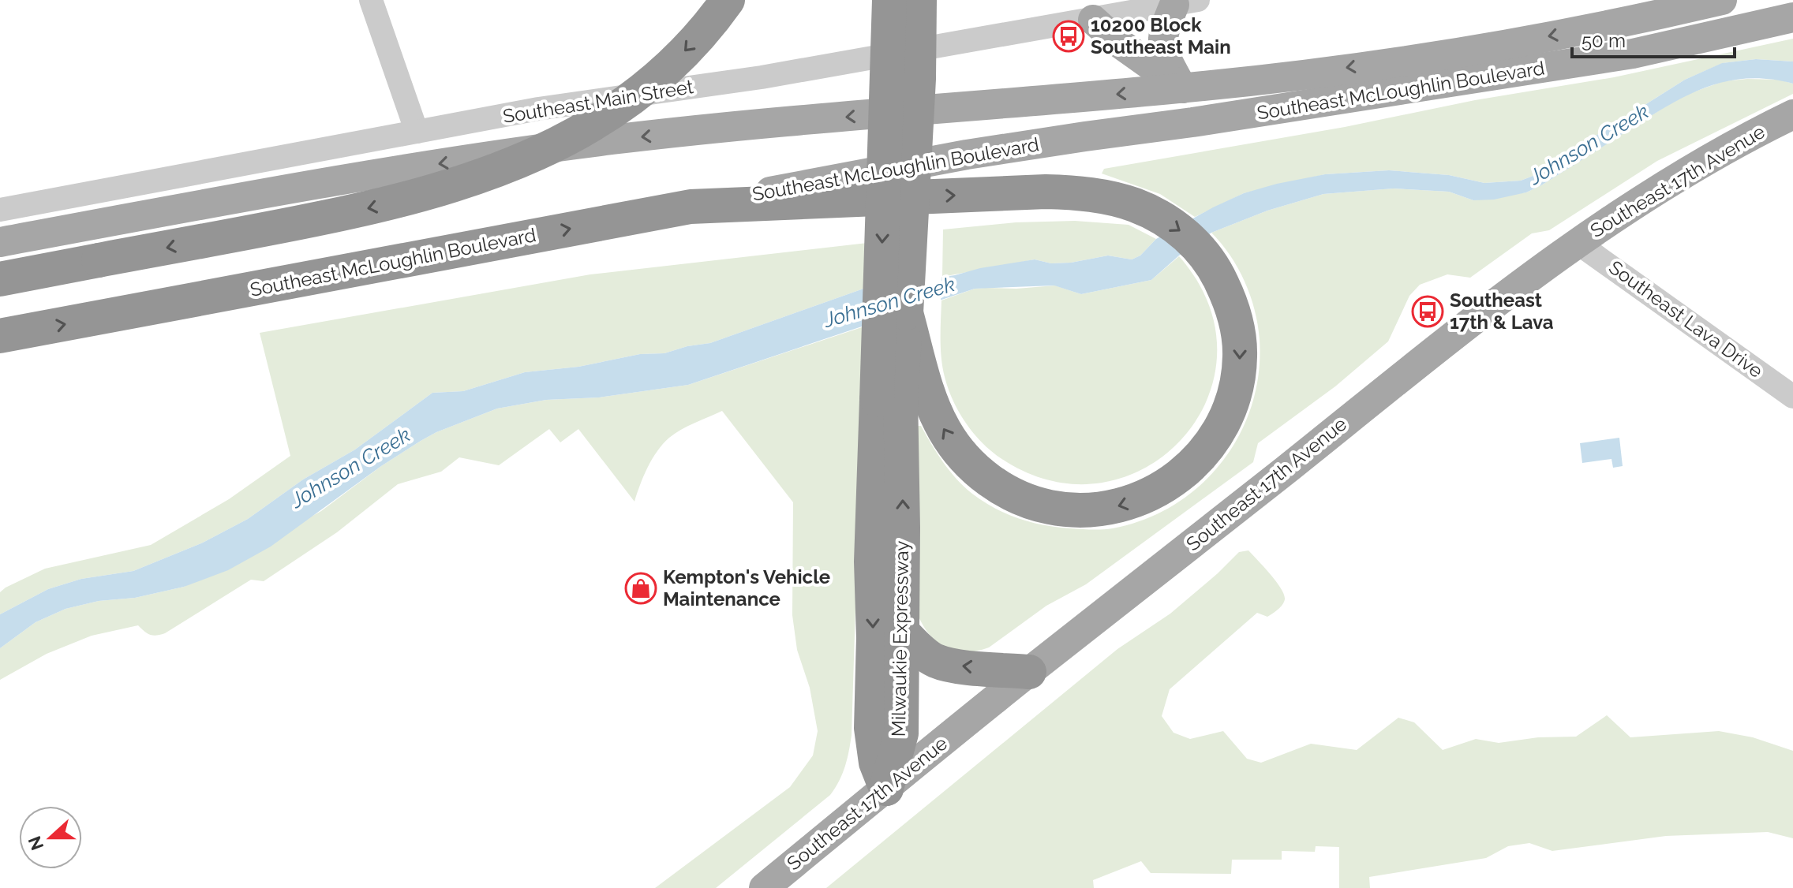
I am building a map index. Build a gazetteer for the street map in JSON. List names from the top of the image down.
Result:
{
  "streets": {
    "highway": ["Southeast McLoughlin Boulevard", "Milwaukie Expressway"],
    "main road": ["Southeast 17th Avenue"],
    "street": ["Southeast Main Street", "Southeast Lava Drive"]
  },
  "crossings": [
    ["Southeast 17th Avenue", "Southeast Lava Drive"],
    ["Southeast 17th Avenue", "Milwaukie Expressway"]
  ],
  "water": ["Johnson Creek"],
  "places": {
    "bus stop": ["10200 Block Southeast Main", "Southeast 17th & Lava"],
    "shop": ["Kempton's Vehicle Maintenance"]
  },
  "scale_bar": "50 m",
  "north": "left"
}
